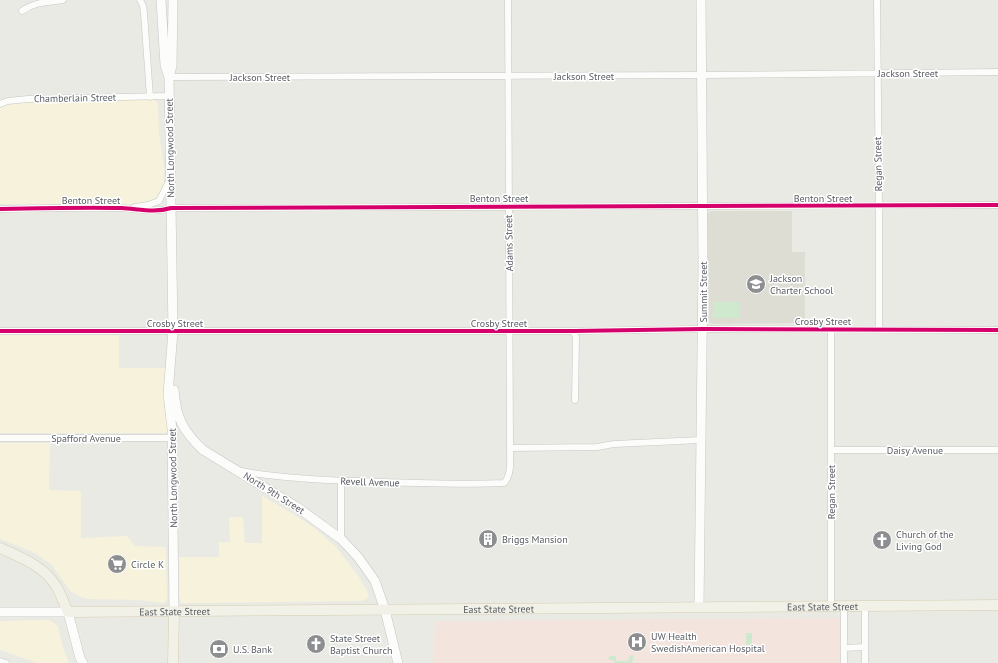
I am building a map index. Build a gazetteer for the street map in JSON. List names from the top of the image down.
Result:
{
  "streets": {
    "main road": [
      "North Longwood Street",
      "Summit Street",
      "North 9th Street",
      "East State Street"
    ],
    "street": [
      "Jackson Street",
      "Chamberlain Street",
      "Regan Street",
      "Benton Street",
      "Adams Street",
      "Crosby Street",
      "Spafford Avenue",
      "Daisy Avenue",
      "Revell Avenue"
    ]
  },
  "crossings": [
    ["Jackson Street", "North Longwood Street"],
    ["Jackson Street", "Regan Street"],
    ["Jackson Street", "Adams Street"],
    ["Jackson Street", "Summit Street"],
    ["Chamberlain Street", "North Longwood Street"],
    ["North Longwood Street", "Benton Street"],
    ["North Longwood Street", "Crosby Street"],
    ["North Longwood Street", "Spafford Avenue"],
    ["North Longwood Street", "North 9th Street"],
    ["North Longwood Street", "East State Street"],
    ["Regan Street", "Benton Street"],
    ["Regan Street", "Crosby Street"],
    ["Regan Street", "Daisy Avenue"],
    ["Regan Street", "East State Street"],
    ["Benton Street", "Adams Street"],
    ["Benton Street", "Summit Street"],
    ["Adams Street", "Crosby Street"],
    ["Adams Street", "Revell Avenue"],
    ["Summit Street", "Crosby Street"],
    ["Summit Street", "East State Street"],
    ["Revell Avenue", "North 9th Street"],
    ["North 9th Street", "East State Street"]
  ],
  "places": {
    "school or university": ["Jackson Charter School"],
    "building": ["Briggs Mansion"],
    "church": ["Church of the Living God", "State Street Baptist Church"],
    "supermarket": ["Circle K"],
    "hospital": ["UW Health SwedishAmerican Hospital"],
    "bank": ["U.S. Bank"]
  }
}
